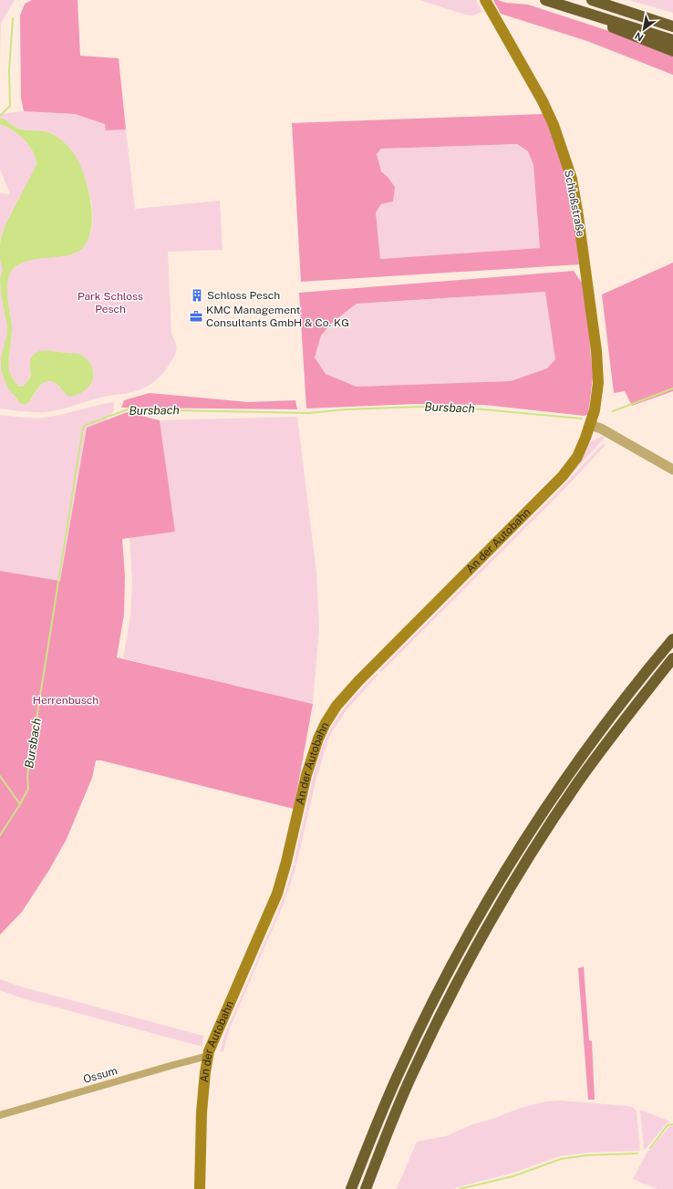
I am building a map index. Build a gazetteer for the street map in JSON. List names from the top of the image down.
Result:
{
  "streets": {
    "main road": ["Schloßstraße", "An der Autobahn"],
    "street": ["Ossum"]
  },
  "crossings": [
    ["Schloßstraße", "An der Autobahn"],
    ["An der Autobahn", "Ossum"]
  ],
  "water": ["Bursbach"],
  "parks": ["Park Schloss Pesch", "Herrenbusch"],
  "places": {
    "building": ["Schloss Pesch"],
    "office": ["KMC Management Consultants GmbH & Co. KG"]
  },
  "north": "bottom left"
}
